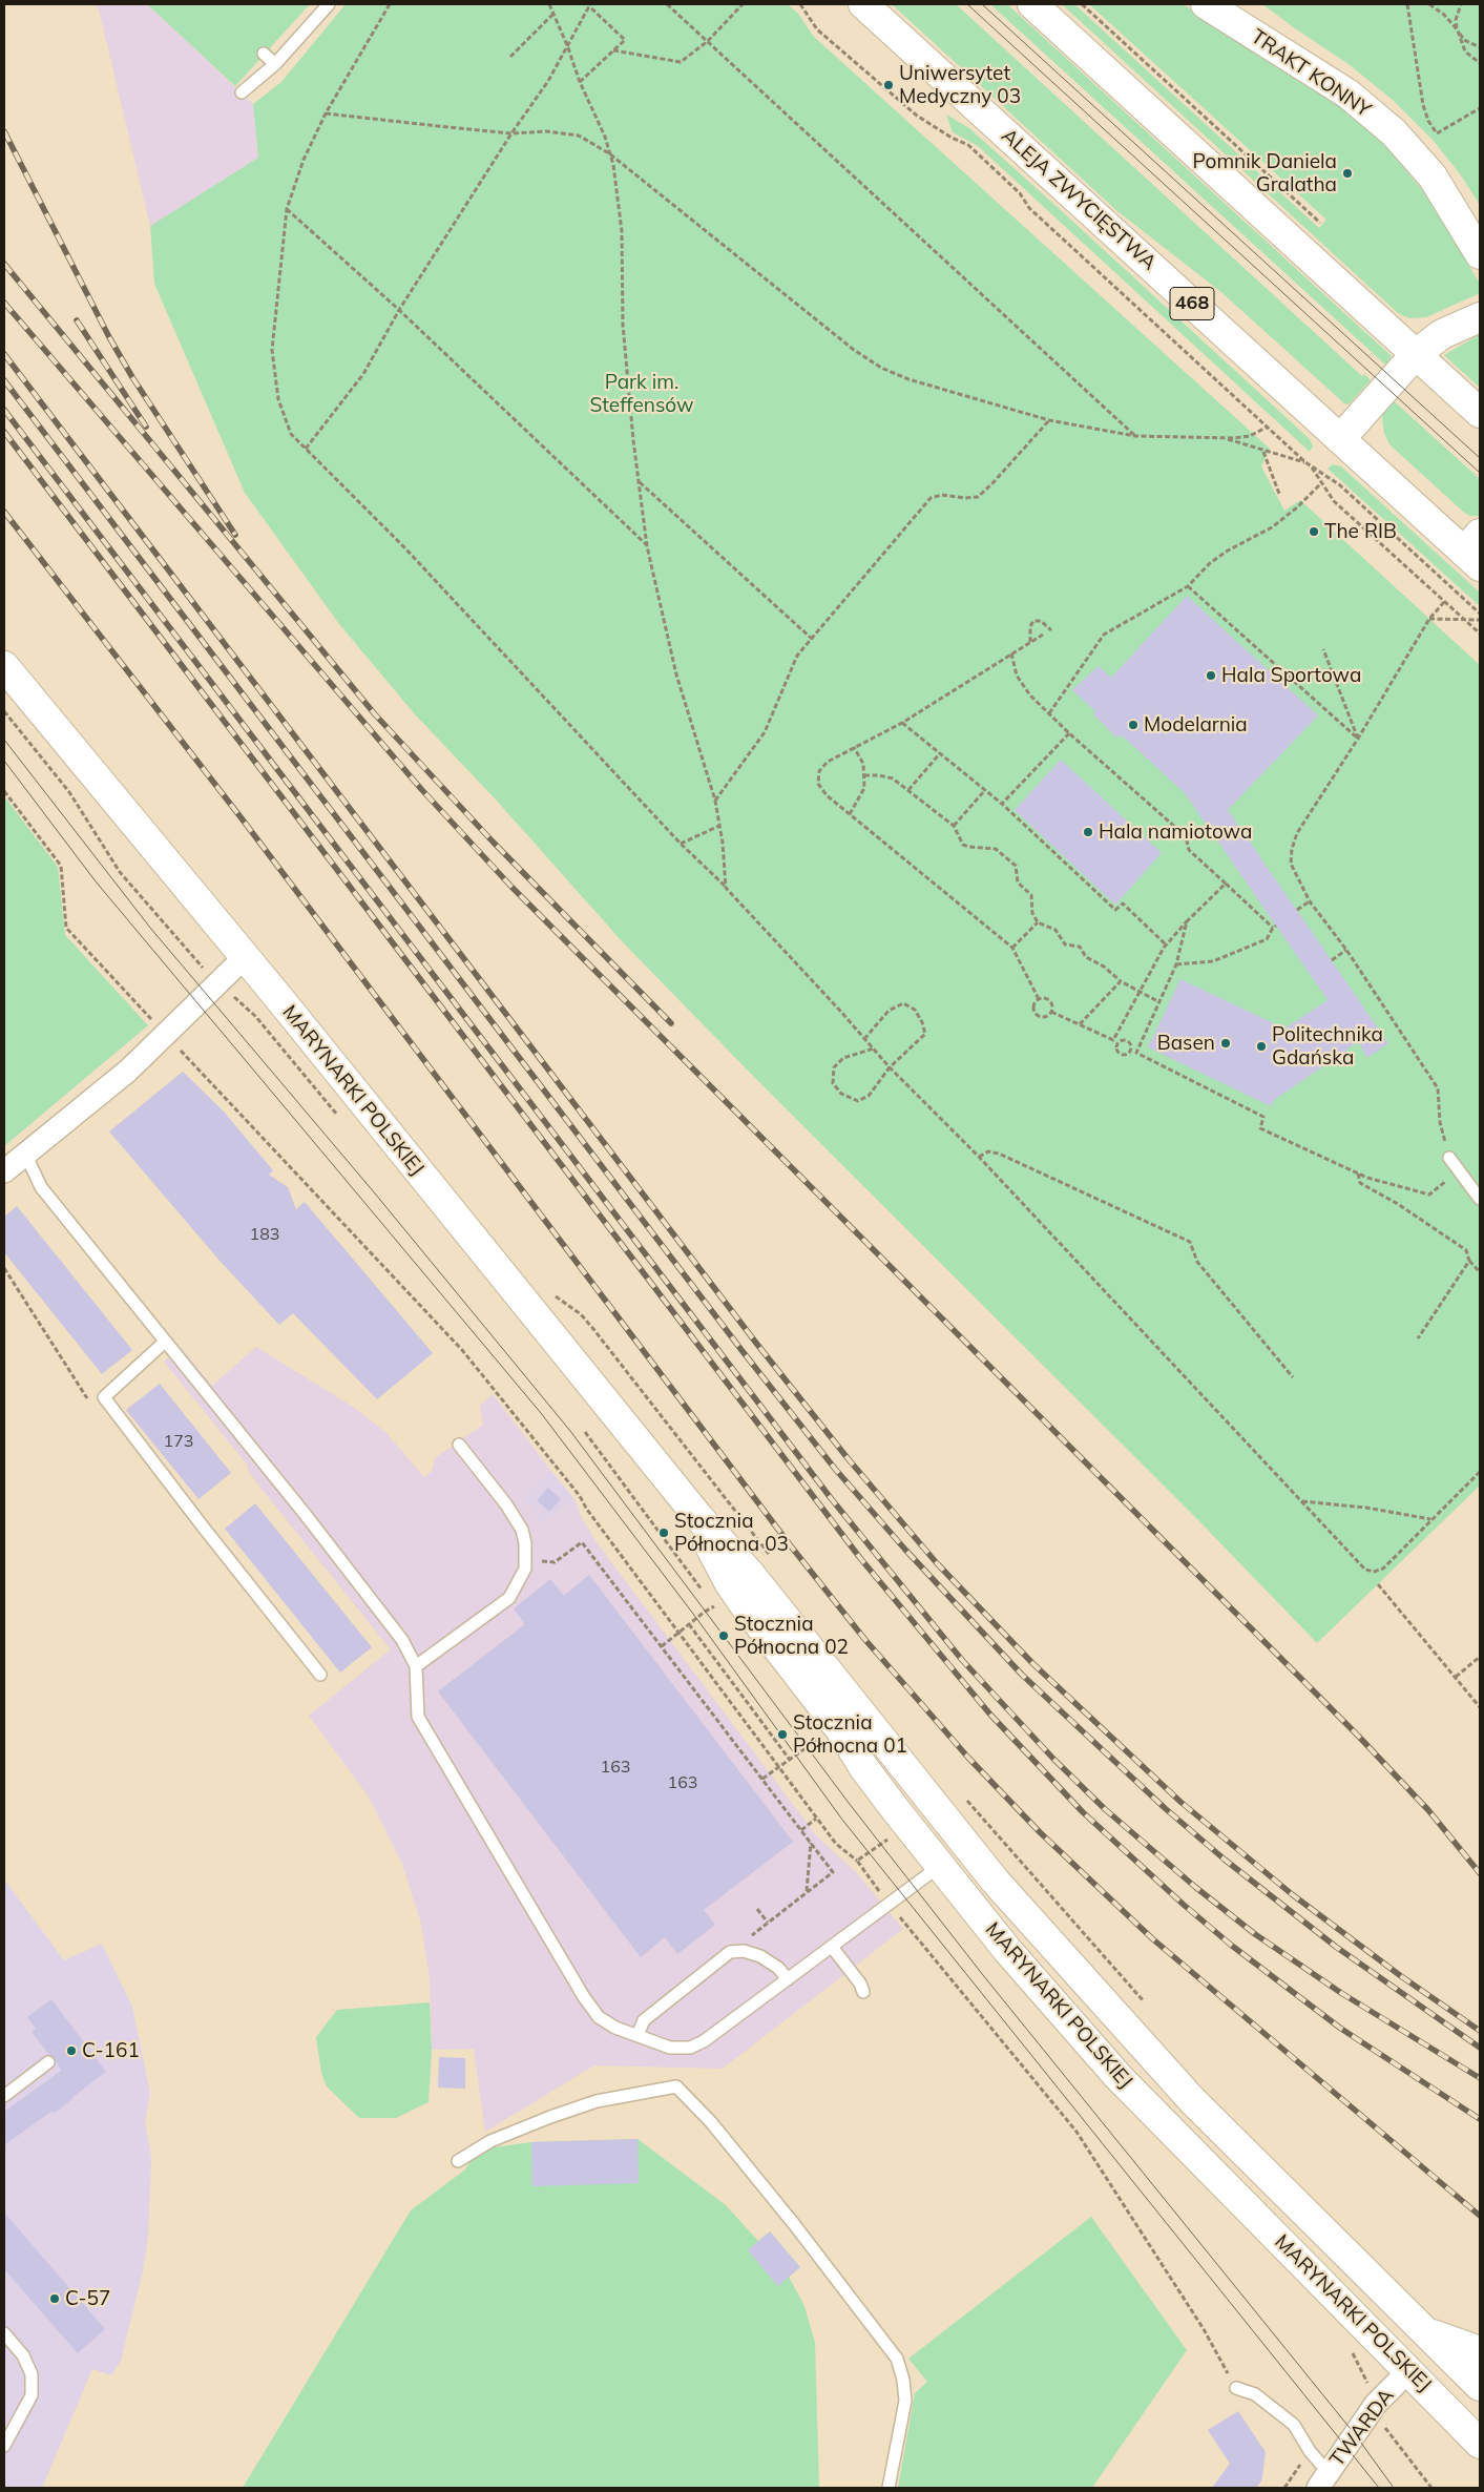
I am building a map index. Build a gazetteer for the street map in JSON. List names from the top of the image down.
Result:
{
  "streets": {
    "main road": [
      "TRAKT KONNY",
      "ALEJA ZWYCIĘSTWA",
      "468",
      "MARYNARKI POLSKIEJ"
    ],
    "street": ["TWARDA"]
  },
  "crossings": [
    ["MARYNARKI POLSKIEJ", "TWARDA"]
  ],
  "parks": ["Park im. Steffensów"],
  "places": [
    "Uniwersytet Medyczny 03",
    "Pomnik Daniela Gralatha",
    "The RIB",
    "Hala Sportowa",
    "Modelarnia",
    "Hala namiotowa",
    "Basen",
    "Politechnika Gdańska",
    "Stocznia Północna 03",
    "Stocznia Północna 02",
    "Stocznia Północna 01",
    "C-161",
    "C-57"
  ],
  "house_numbers": [
    "183",
    "173",
    "163",
    "163"
  ]
}
